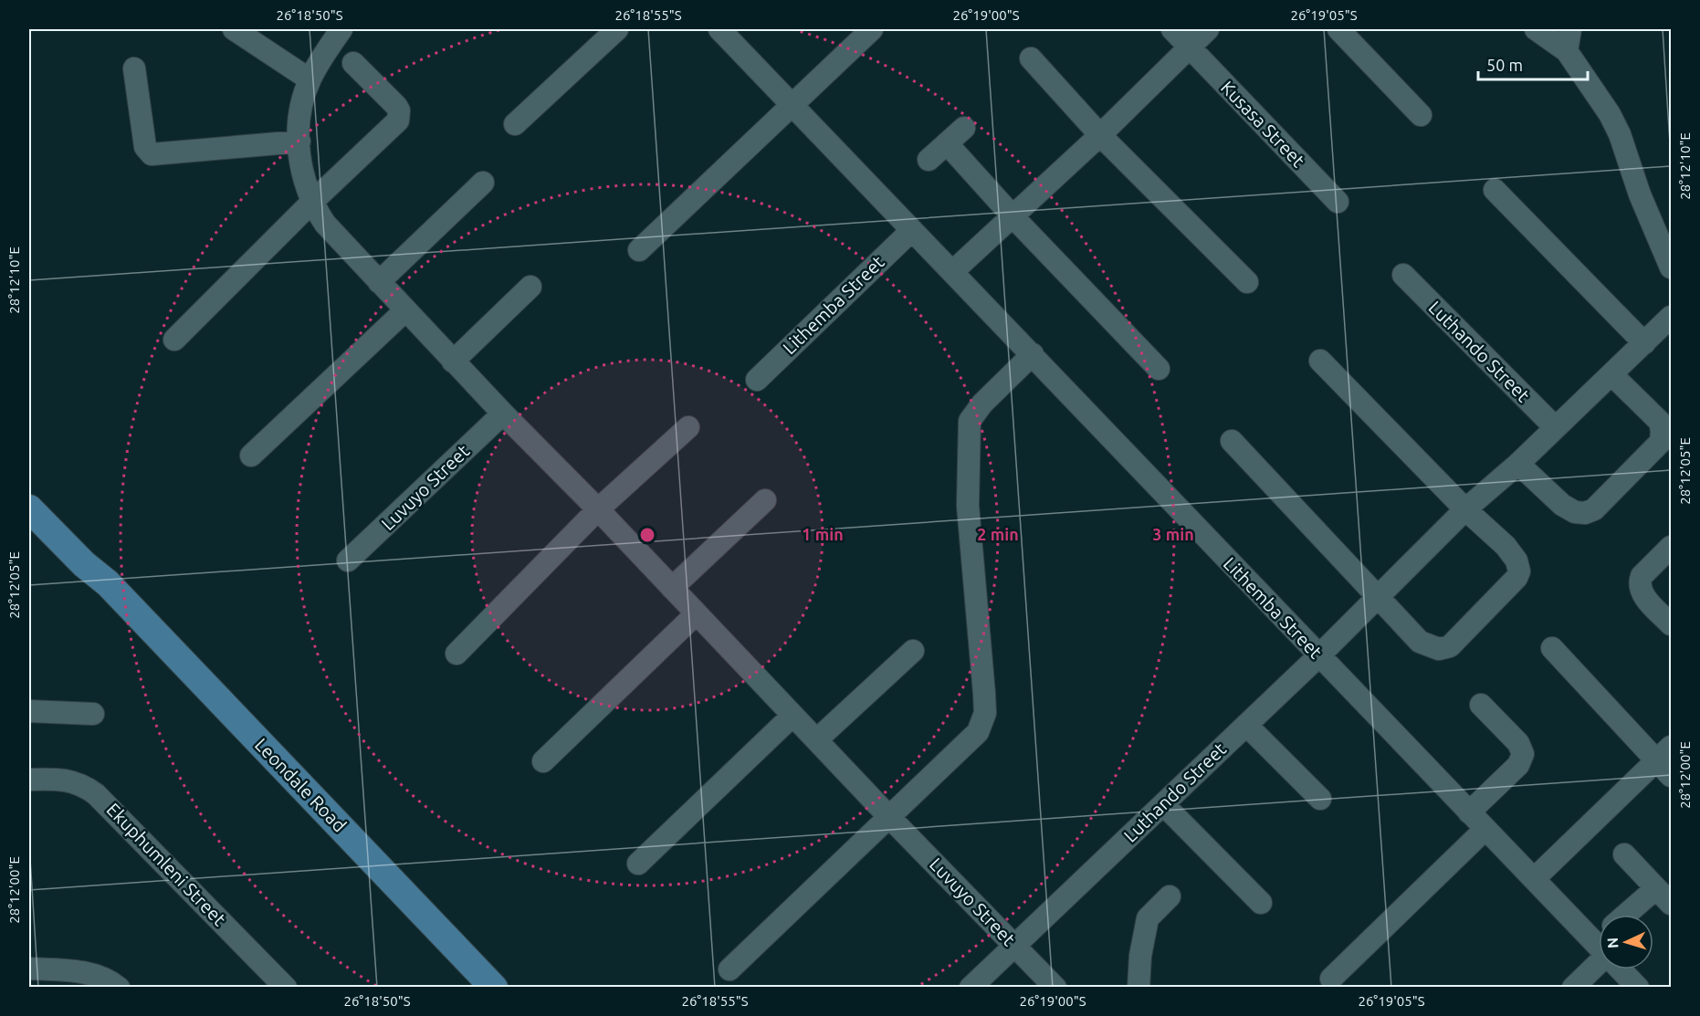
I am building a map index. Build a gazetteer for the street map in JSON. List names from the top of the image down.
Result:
{
  "streets": {
    "main road": ["Leondale Road"],
    "street": [
      "Kusasa Street",
      "Lithemba Street",
      "Luthando Street",
      "Luvuyo Street",
      "Ekuphumleni Street"
    ]
  },
  "crossings": [
    ["Lithemba Street", "Luthando Street"],
    ["Luthando Street", "Luvuyo Street"]
  ],
  "scale_bar": "50 m",
  "north": "left",
  "coordinates": [
    "26°18'50\"S",
    "26°18'55\"S",
    "26°19'00\"S",
    "26°19'05\"S",
    "28°12'10\"E",
    "28°12'05\"E",
    "28°12'00\"E"
  ],
  "rings": ["1 min", "2 min", "3 min"]
}
